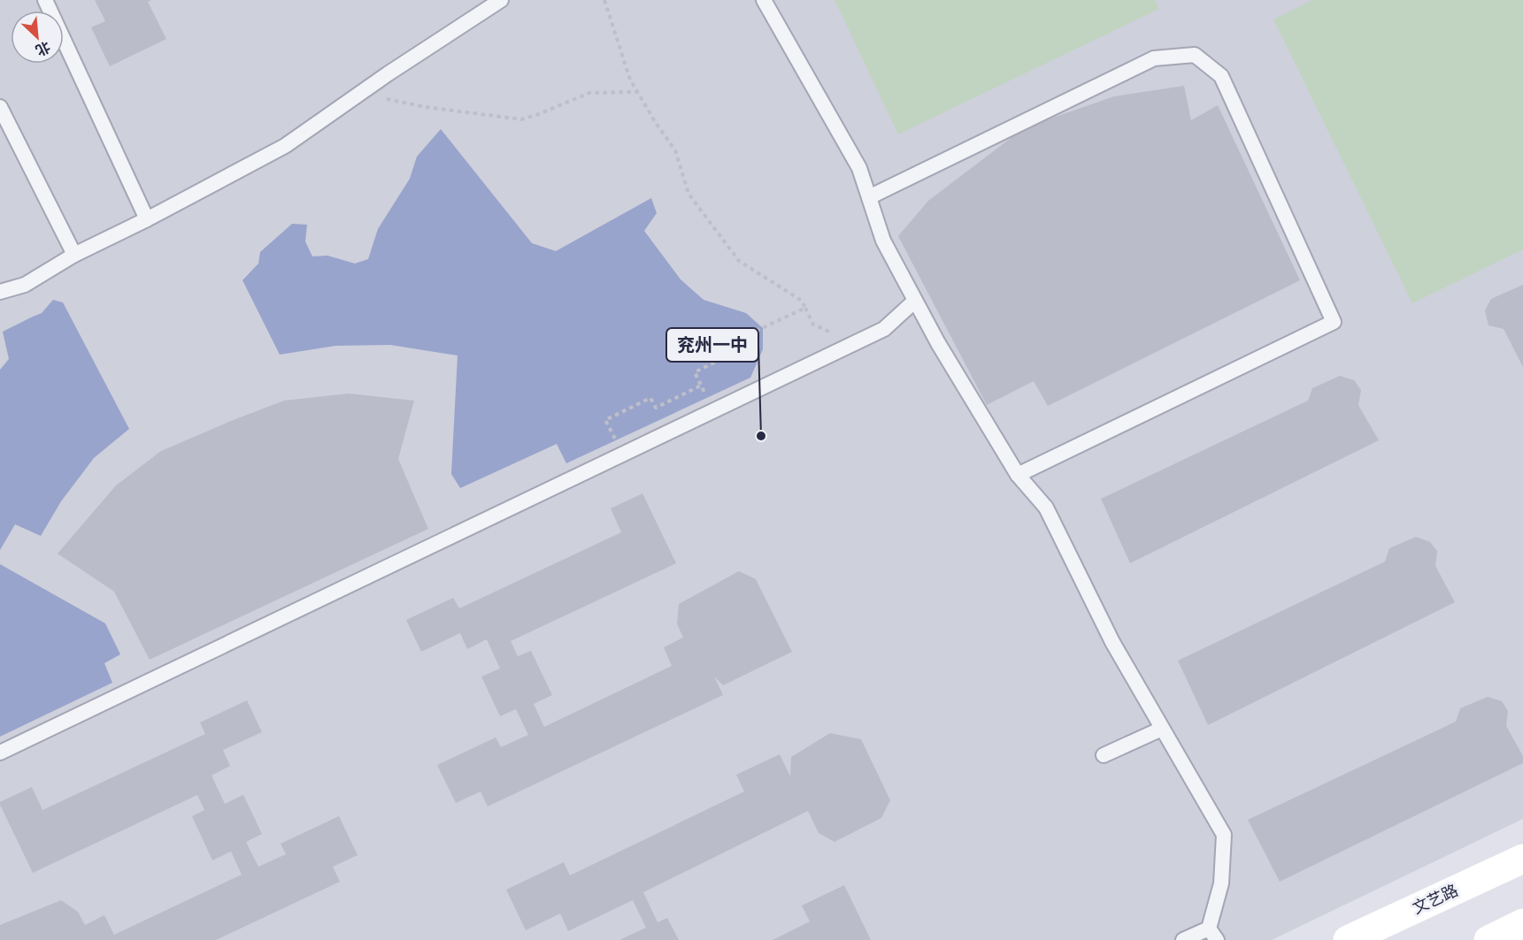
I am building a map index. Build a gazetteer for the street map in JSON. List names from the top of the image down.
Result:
{
  "streets": {
    "main road": ["文艺路"]
  },
  "places": ["兖州一中"],
  "north": "bottom right"
}
